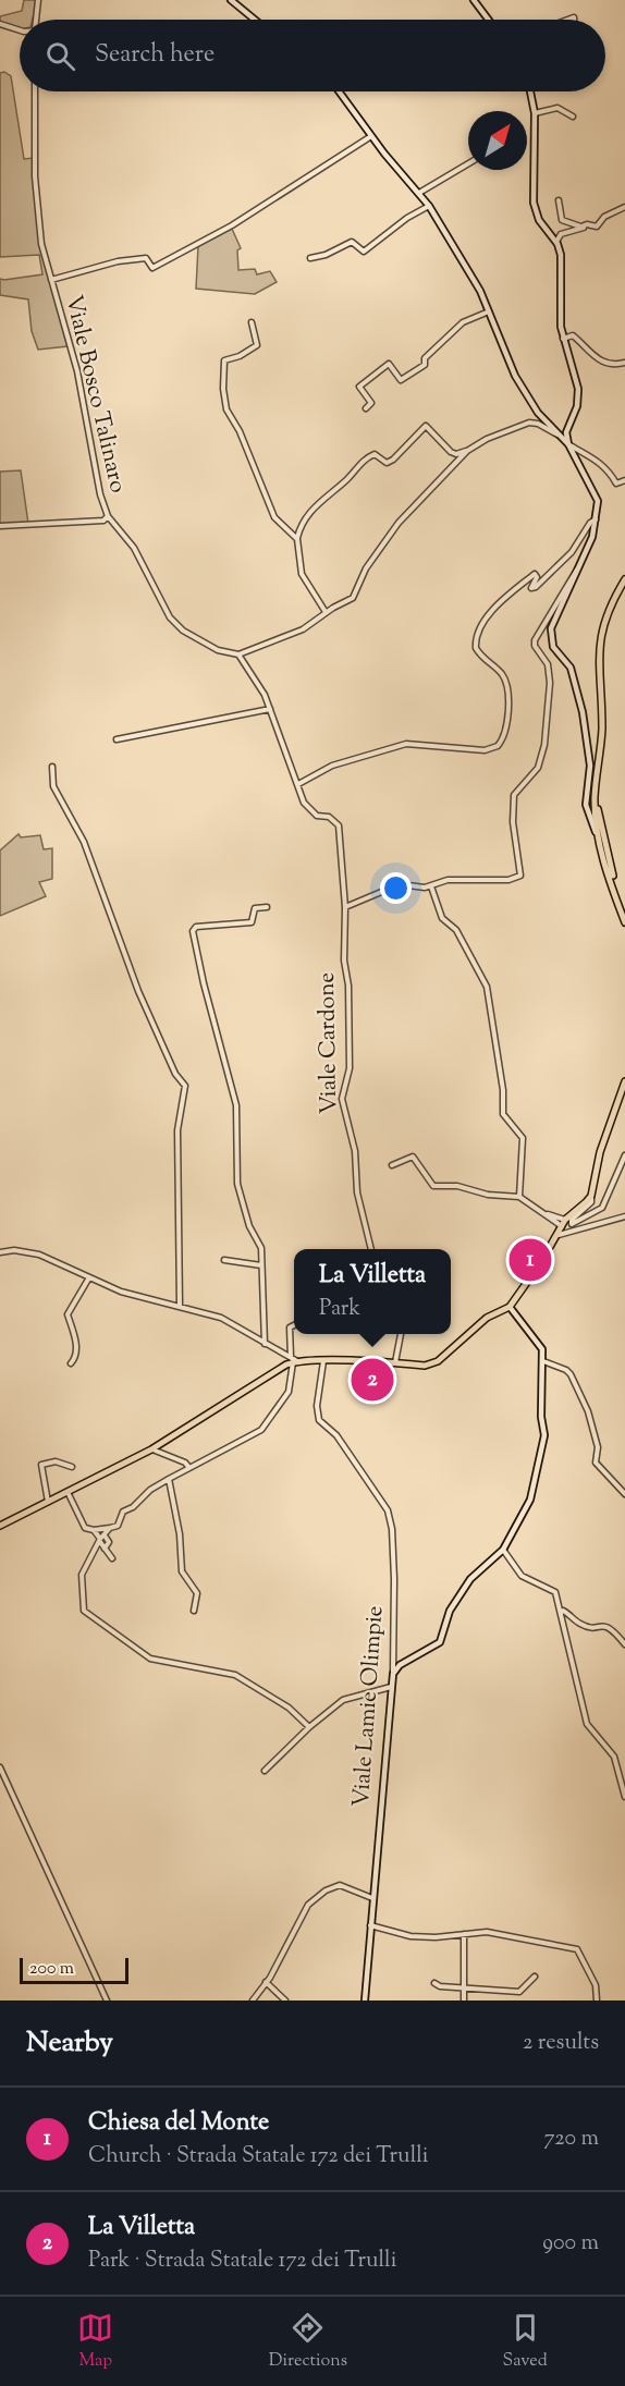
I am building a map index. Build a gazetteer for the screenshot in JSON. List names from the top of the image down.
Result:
{
  "streets": {
    "street": ["Viale Bosco Talinaro", "Viale Cardone", "Viale Lamie Olimpie"]
  },
  "scale_bar": "200 m",
  "north": "top right",
  "page": {
    "search": "Search here",
    "pins": ["1", "2"],
    "popup": ["La Villetta", "Park"],
    "scale": "200 m",
    "heading": ["Nearby", "2 results"],
    "list": [
      {
        "mark": "1",
        "name": "Chiesa del Monte",
        "note": "Church · Strada Statale 172 dei Trulli",
        "value": "720 m"
      },
      {
        "mark": "2",
        "name": "La Villetta",
        "note": "Park · Strada Statale 172 dei Trulli",
        "value": "900 m"
      }
    ],
    "nav": ["Map", "Directions", "Saved"]
  }
}
